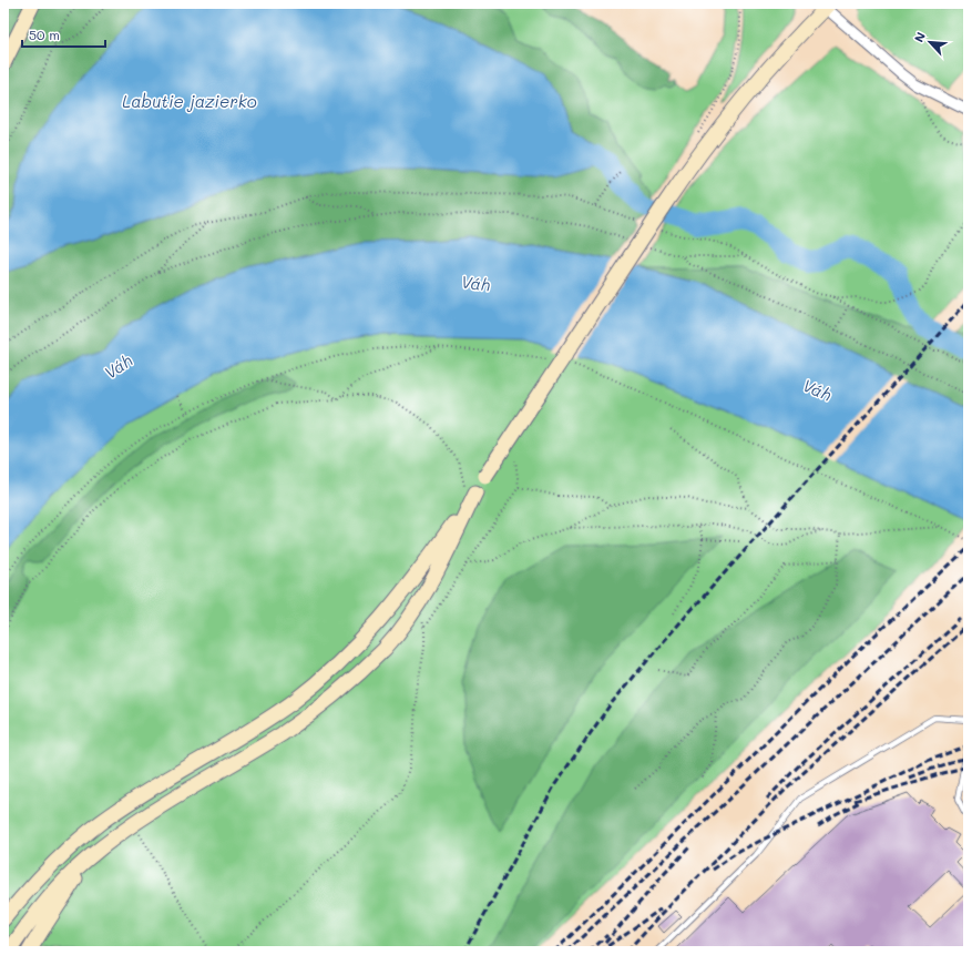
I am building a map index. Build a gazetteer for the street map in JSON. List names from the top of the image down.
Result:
{
  "water": ["Labutie jazierko", "Váh"],
  "scale_bar": "50 m",
  "north": "top left"
}
